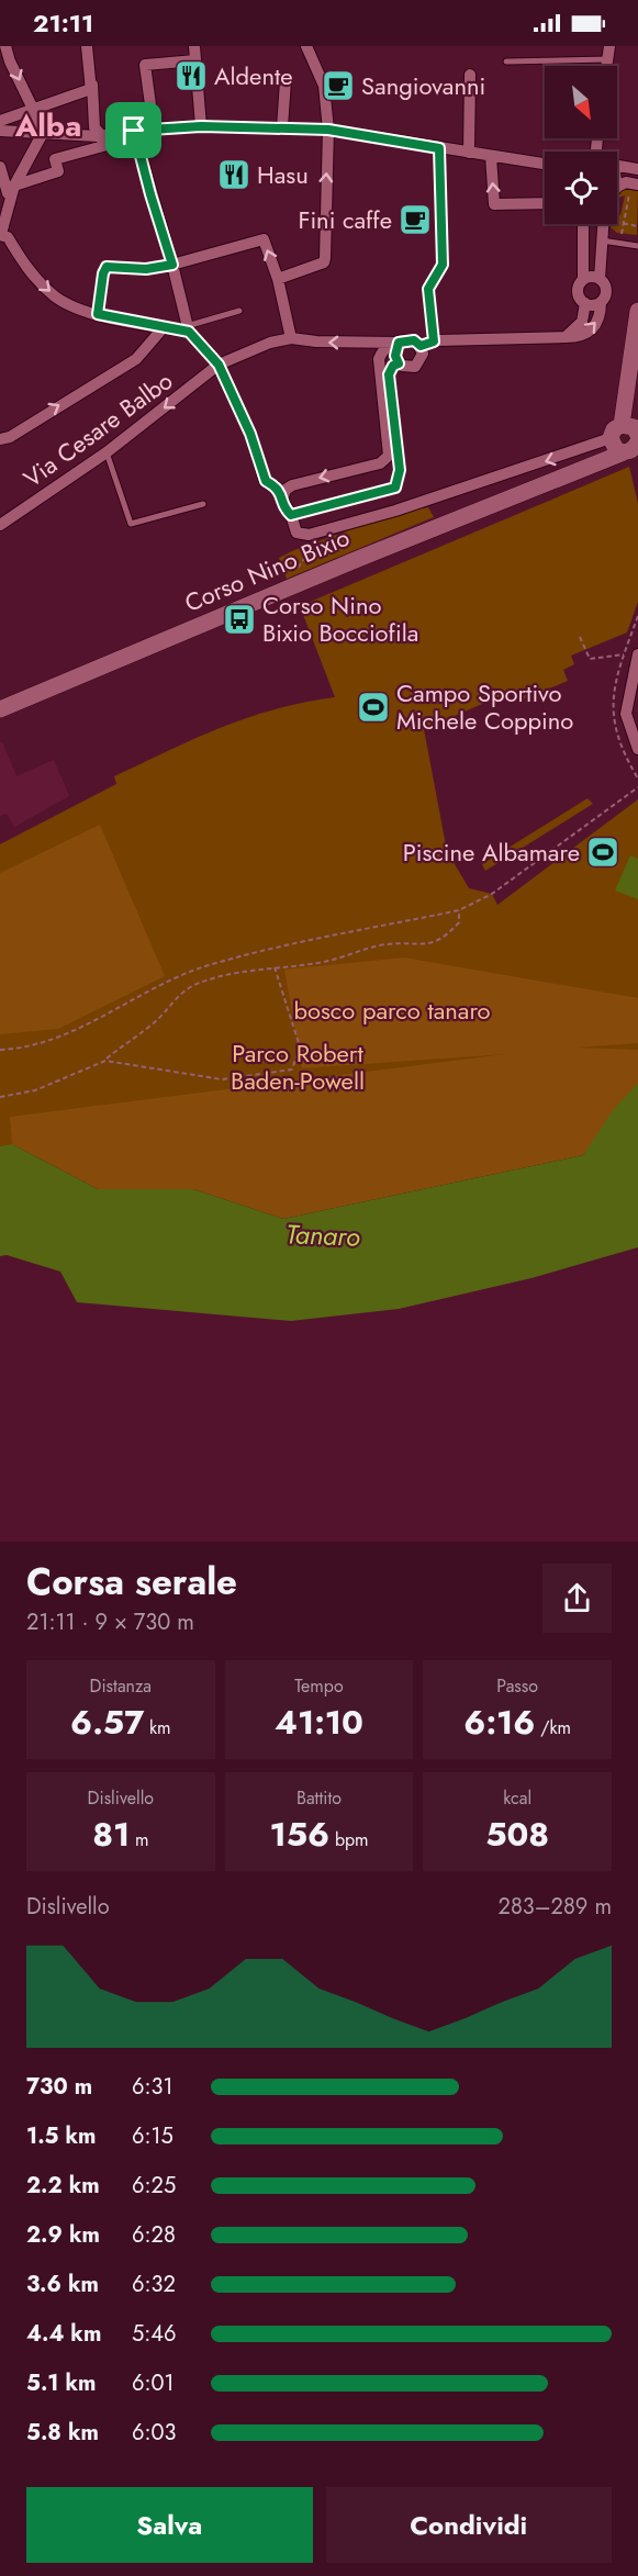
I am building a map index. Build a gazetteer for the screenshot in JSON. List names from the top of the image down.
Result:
{
  "streets": {
    "main road": ["Corso Nino Bixio"],
    "street": ["Via Cesare Balbo"]
  },
  "districts": ["Alba"],
  "water": ["Tanaro"],
  "parks": ["bosco parco tanaro", "Parco Robert Baden-Powell"],
  "places": {
    "restaurant": ["Aldente", "Hasu"],
    "cafe": ["Sangiovanni", "Fini caffe"],
    "bus stop": ["Corso Nino Bixio Bocciofila"],
    "sports": ["Campo Sportivo Michele Coppino", "Piscine Albamare"]
  },
  "north": "bottom right",
  "page": {
    "status": "21:11",
    "heading": ["Corsa serale", "21:11 · 9 × 730 m"],
    "stats": [
      ["Distanza", "6.57 km"],
      ["Tempo", "41:10"],
      ["Passo", "6:16 /km"],
      ["Dislivello", "81 m"],
      ["Battito", "156 bpm"],
      ["kcal", "508"]
    ],
    "chart": ["Dislivello", "283–289 m"],
    "list": [
      {
        "name": "730 m",
        "note": "6:31"
      },
      {
        "name": "1.5 km",
        "note": "6:15"
      },
      {
        "name": "2.2 km",
        "note": "6:25"
      },
      {
        "name": "2.9 km",
        "note": "6:28"
      },
      {
        "name": "3.6 km",
        "note": "6:32"
      },
      {
        "name": "4.4 km",
        "note": "5:46"
      },
      {
        "name": "5.1 km",
        "note": "6:01"
      },
      {
        "name": "5.8 km",
        "note": "6:03"
      }
    ],
    "buttons": ["Salva", "Condividi"]
  }
}
